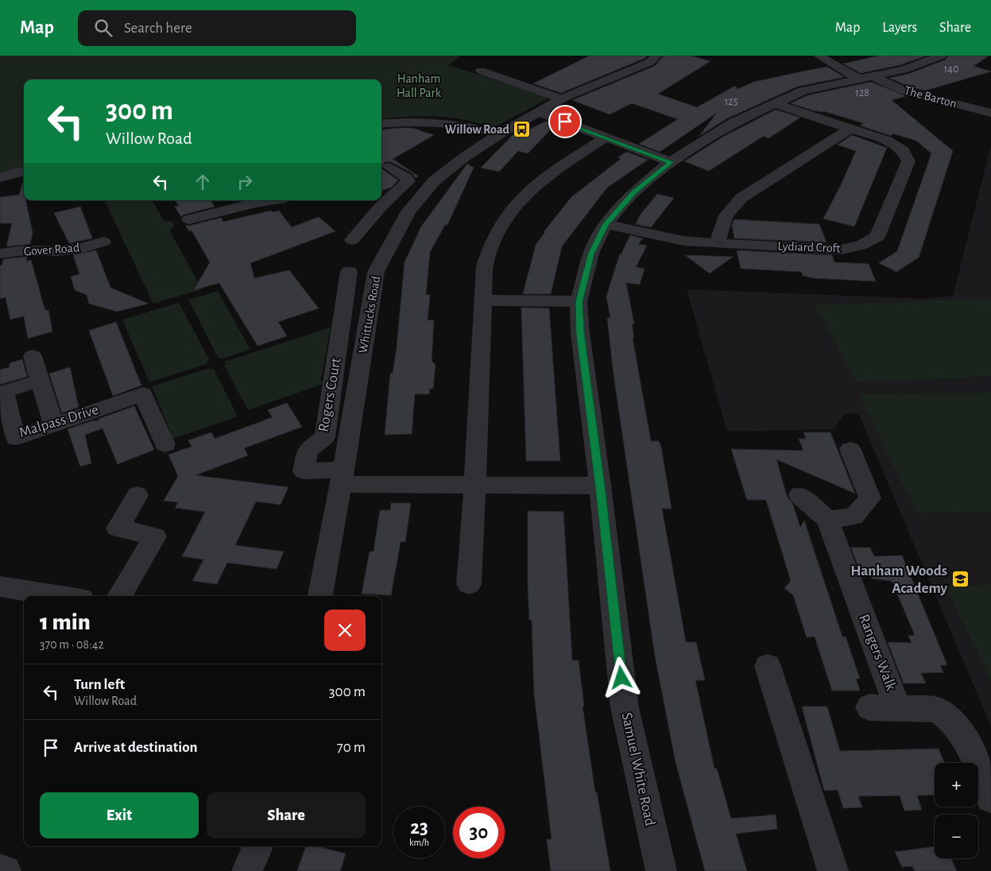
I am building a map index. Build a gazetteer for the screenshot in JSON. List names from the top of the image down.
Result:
{
  "streets": {
    "street": [
      "The Barton",
      "Lydiard Croft",
      "Gover Road",
      "Whittucks Road",
      "Rogers Court",
      "Malpass Drive",
      "Rangers Walk",
      "Samuel White Road"
    ]
  },
  "crossings": [
    ["The Barton", "Samuel White Road"],
    ["Lydiard Croft", "Samuel White Road"],
    ["Whittucks Road", "Rogers Court"]
  ],
  "parks": ["Hanham Hall Park"],
  "places": {
    "bus stop": ["Willow Road"],
    "school or university": ["Hanham Woods Academy"]
  },
  "house_numbers": ["140", "128", "125"],
  "page": {
    "header": "Map",
    "search": "Search here",
    "nav": ["Map", "Layers", "Share"],
    "turn": ["300 m", "Willow Road"],
    "heading": ["1 min", "370 m · 08:42"],
    "list": [
      {
        "name": "Turn left",
        "note": "Willow Road",
        "value": "300 m"
      },
      {
        "name": "Arrive at destination",
        "value": "70 m"
      }
    ],
    "map_buttons": ["+", "−"],
    "buttons": ["Exit", "Share"],
    "speed": "23 km/h",
    "limit": "30"
  }
}
